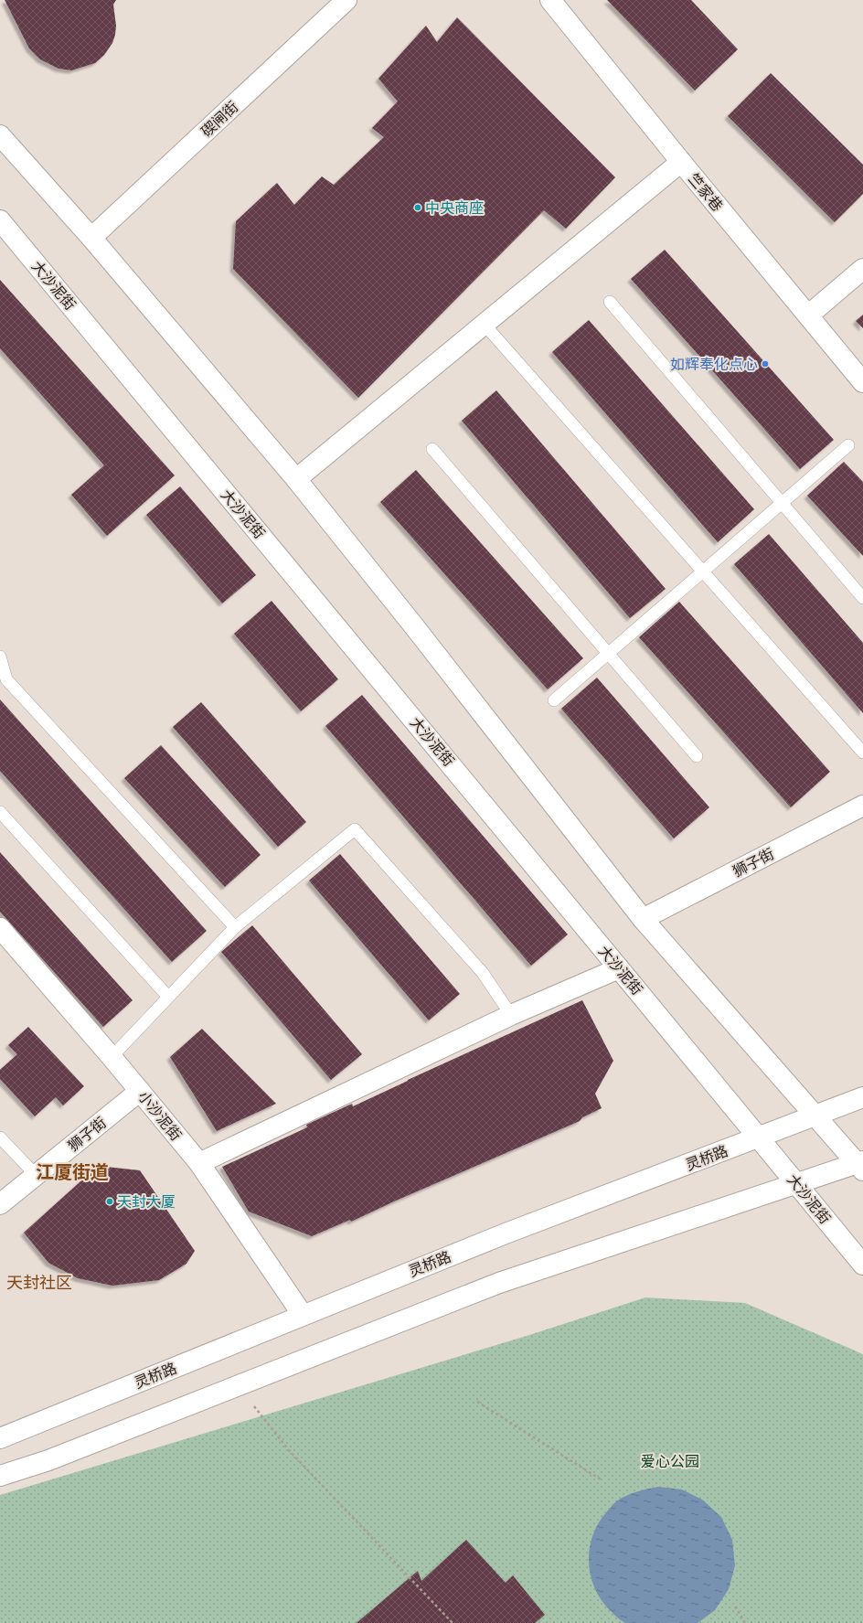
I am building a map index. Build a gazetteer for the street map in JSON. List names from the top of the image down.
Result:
{
  "streets": {
    "main road": [
      "碶闸街",
      "竺家巷",
      "大沙泥街",
      "狮子街",
      "小沙泥街",
      "灵桥路"
    ]
  },
  "crossings": [
    ["大沙泥街", "灵桥路"],
    ["狮子街", "小沙泥街"],
    ["小沙泥街", "灵桥路"]
  ],
  "districts": ["江厦街道", "天封社区"],
  "parks": ["爱心公园"],
  "places": ["中央商座", "如辉奉化点心", "天封大厦"]
}
